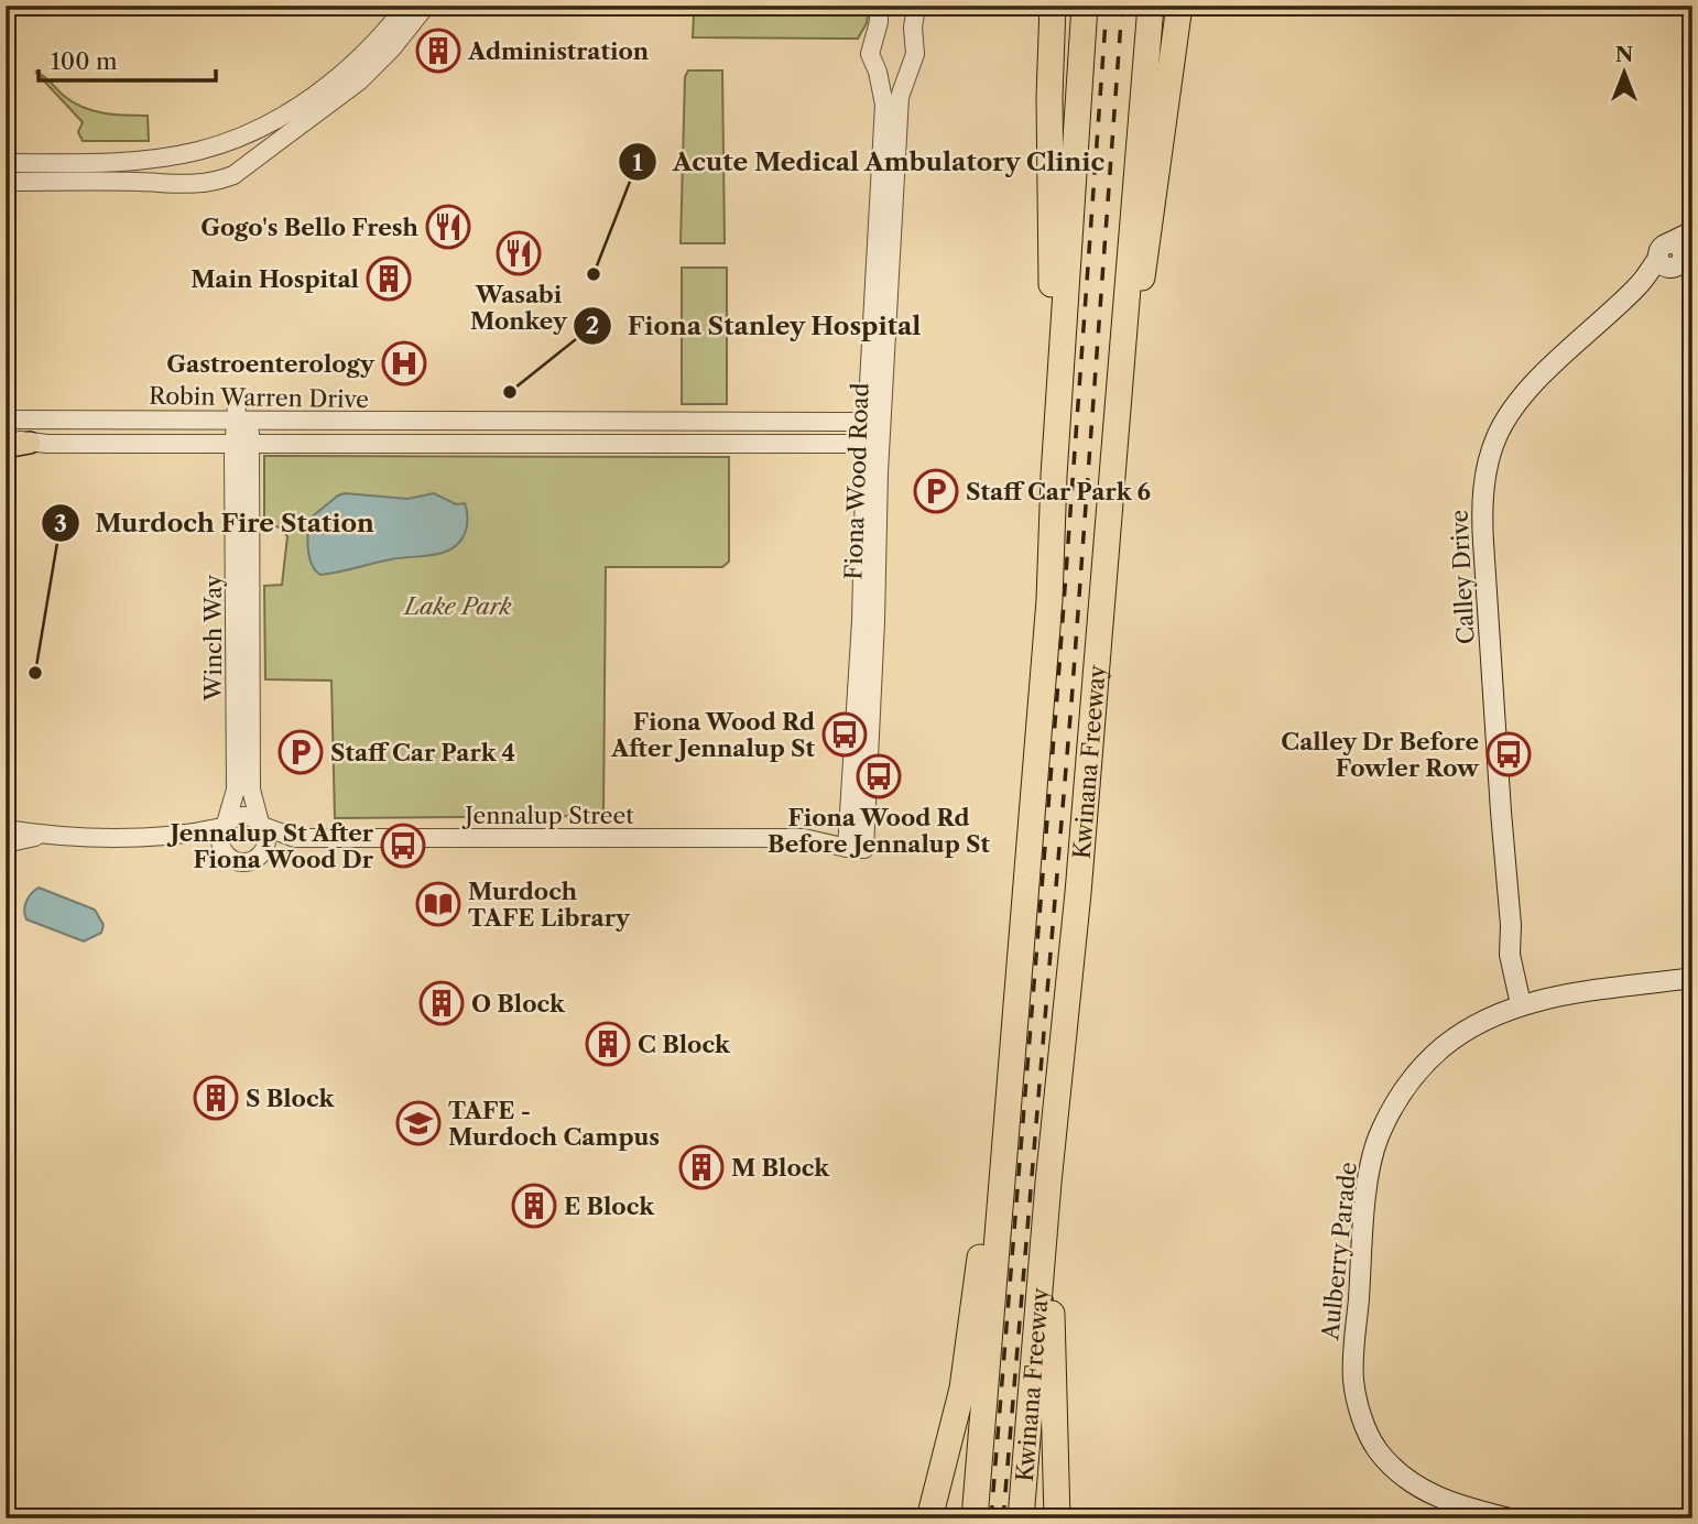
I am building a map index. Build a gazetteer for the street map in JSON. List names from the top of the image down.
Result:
{
  "streets": {
    "highway": ["Kwinana Freeway"],
    "main road": ["Calley Drive", "Aulberry Parade"],
    "street": [
      "Robin Warren Drive",
      "Fiona Wood Road",
      "Winch Way",
      "Jennalup Street"
    ]
  },
  "crossings": [
    ["Robin Warren Drive", "Fiona Wood Road"],
    ["Robin Warren Drive", "Winch Way"],
    ["Fiona Wood Road", "Jennalup Street"],
    ["Calley Drive", "Aulberry Parade"],
    ["Winch Way", "Jennalup Street"]
  ],
  "parks": ["Lake Park"],
  "places": {
    "building": [
      "Administration",
      "Main Hospital",
      "O Block",
      "C Block",
      "S Block",
      "M Block",
      "E Block"
    ],
    "restaurant": ["Gogo's Bello Fresh", "Wasabi Monkey"],
    "other": ["Acute Medical Ambulatory Clinic", "Fiona Stanley Hospital", "Murdoch Fire Station"],
    "hospital": ["Gastroenterology"],
    "parking": ["Staff Car Park 6", "Staff Car Park 4"],
    "bus stop": [
      "Fiona Wood Rd After Jennalup St",
      "Calley Dr Before Fowler Row",
      "Fiona Wood Rd Before Jennalup St",
      "Jennalup St After Fiona Wood Dr"
    ],
    "library": ["Murdoch TAFE Library"],
    "school or university": ["TAFE - Murdoch Campus"]
  },
  "scale_bar": "100 m",
  "north": "top"
}
